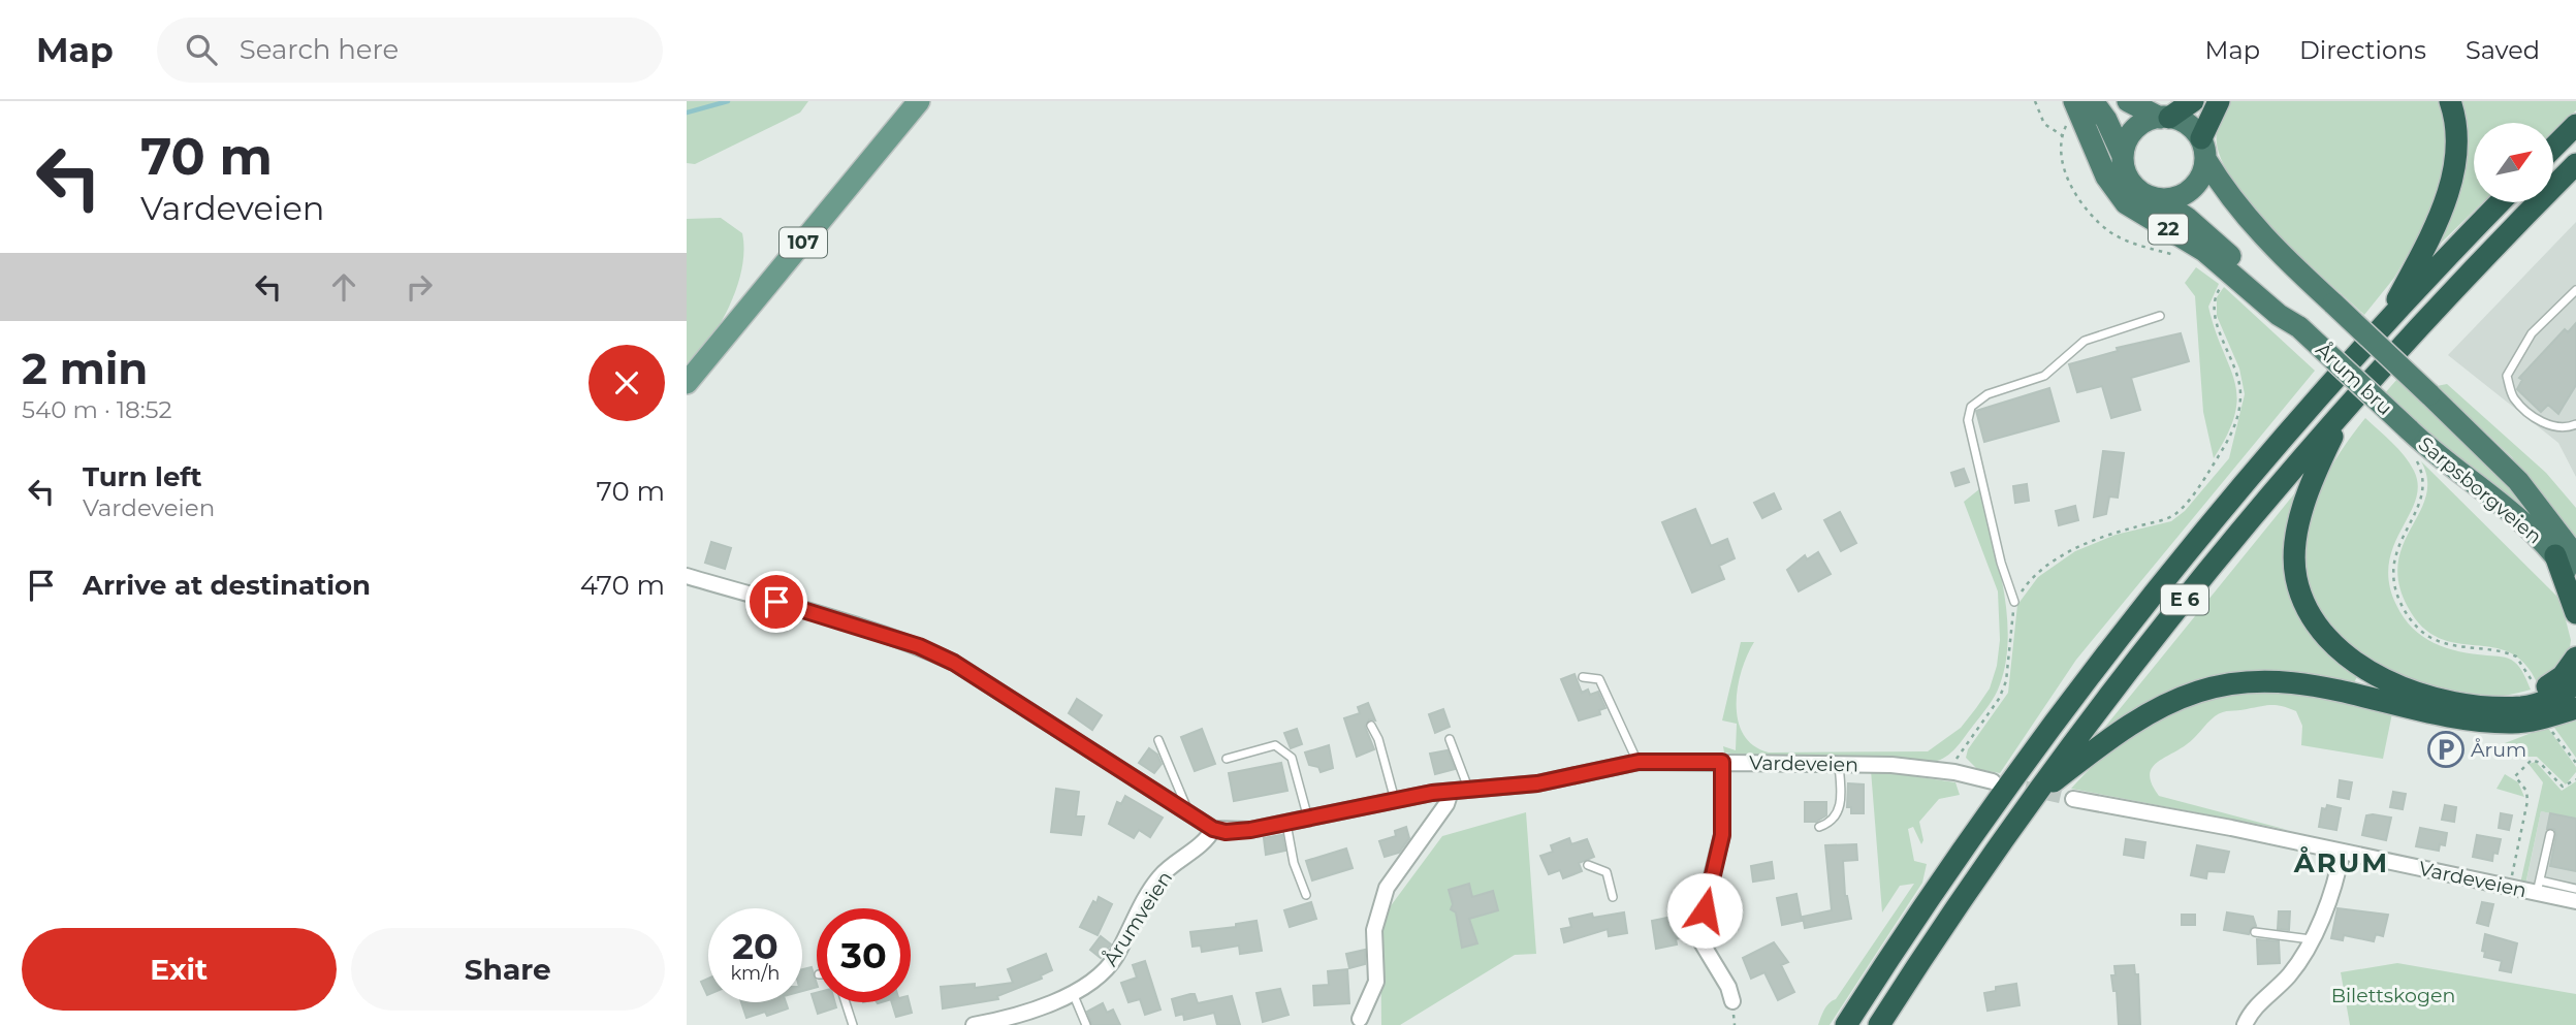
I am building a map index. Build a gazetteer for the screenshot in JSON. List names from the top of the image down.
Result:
{
  "streets": {
    "highway": [
      "22",
      "Årum bru",
      "Sarpsborgveien",
      "E 6"
    ],
    "main road": ["107"],
    "street": ["Vardeveien", "Årumveien"]
  },
  "crossings": [
    ["22", "Årum bru"],
    ["Årum bru", "Sarpsborgveien"],
    ["Vardeveien", "Årumveien"]
  ],
  "districts": ["ÅRUM"],
  "parks": ["Bilettskogen"],
  "places": {
    "parking": ["Årum"]
  },
  "north": "top right",
  "page": {
    "header": "Map",
    "search": "Search here",
    "nav": ["Map", "Directions", "Saved"],
    "turn": ["70 m", "Vardeveien"],
    "heading": ["2 min", "540 m · 18:52"],
    "list": [
      {
        "name": "Turn left",
        "note": "Vardeveien",
        "value": "70 m"
      },
      {
        "name": "Arrive at destination",
        "value": "470 m"
      }
    ],
    "speed": "20 km/h",
    "limit": "30",
    "buttons": ["Exit", "Share"]
  }
}
